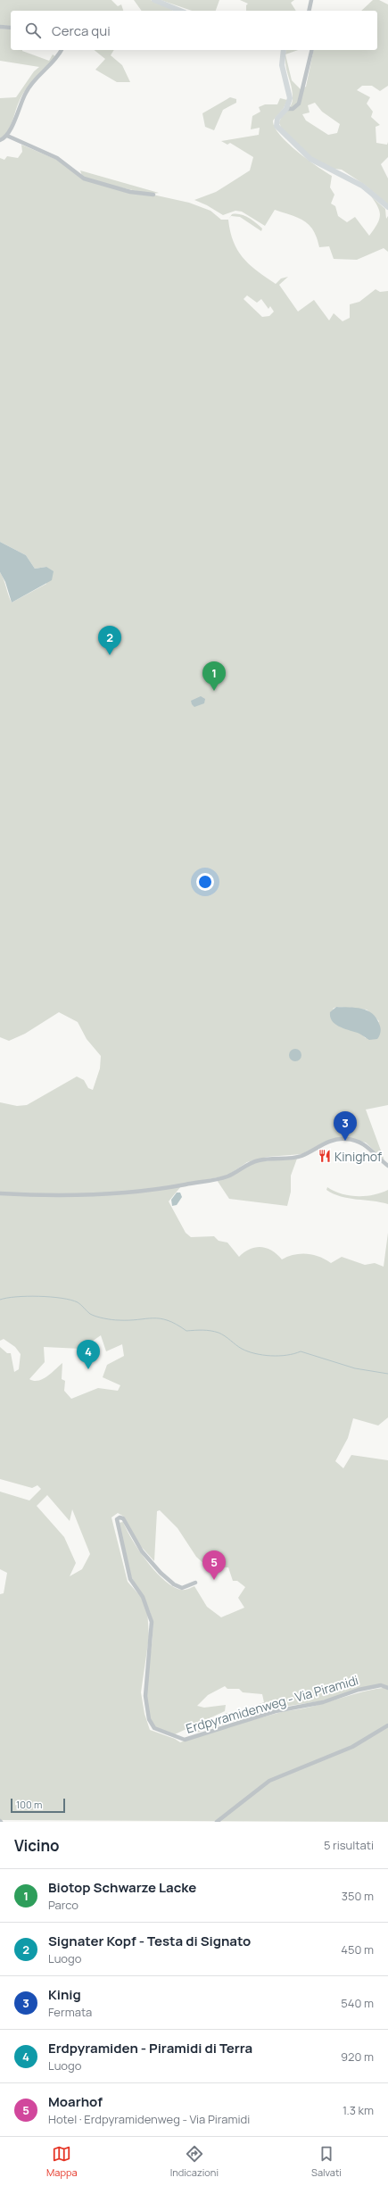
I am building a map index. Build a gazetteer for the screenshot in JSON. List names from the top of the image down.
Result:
{
  "streets": {
    "street": ["Erdpyramidenweg - Via Piramidi"]
  },
  "places": {
    "restaurant": ["Kinighof"]
  },
  "scale_bar": "100 m",
  "page": {
    "search": "Cerca qui",
    "pins": [
      "2",
      "1",
      "3",
      "4",
      "5"
    ],
    "scale": "100 m",
    "heading": ["Vicino", "5 risultati"],
    "list": [
      {
        "mark": "1",
        "name": "Biotop Schwarze Lacke",
        "note": "Parco",
        "value": "350 m"
      },
      {
        "mark": "2",
        "name": "Signater Kopf - Testa di Signato",
        "note": "Luogo",
        "value": "450 m"
      },
      {
        "mark": "3",
        "name": "Kinig",
        "note": "Fermata",
        "value": "540 m"
      },
      {
        "mark": "4",
        "name": "Erdpyramiden - Piramidi di Terra",
        "note": "Luogo",
        "value": "920 m"
      },
      {
        "mark": "5",
        "name": "Moarhof",
        "note": "Hotel · Erdpyramidenweg - Via Piramidi",
        "value": "1.3 km"
      }
    ],
    "nav": ["Mappa", "Indicazioni", "Salvati"]
  }
}
